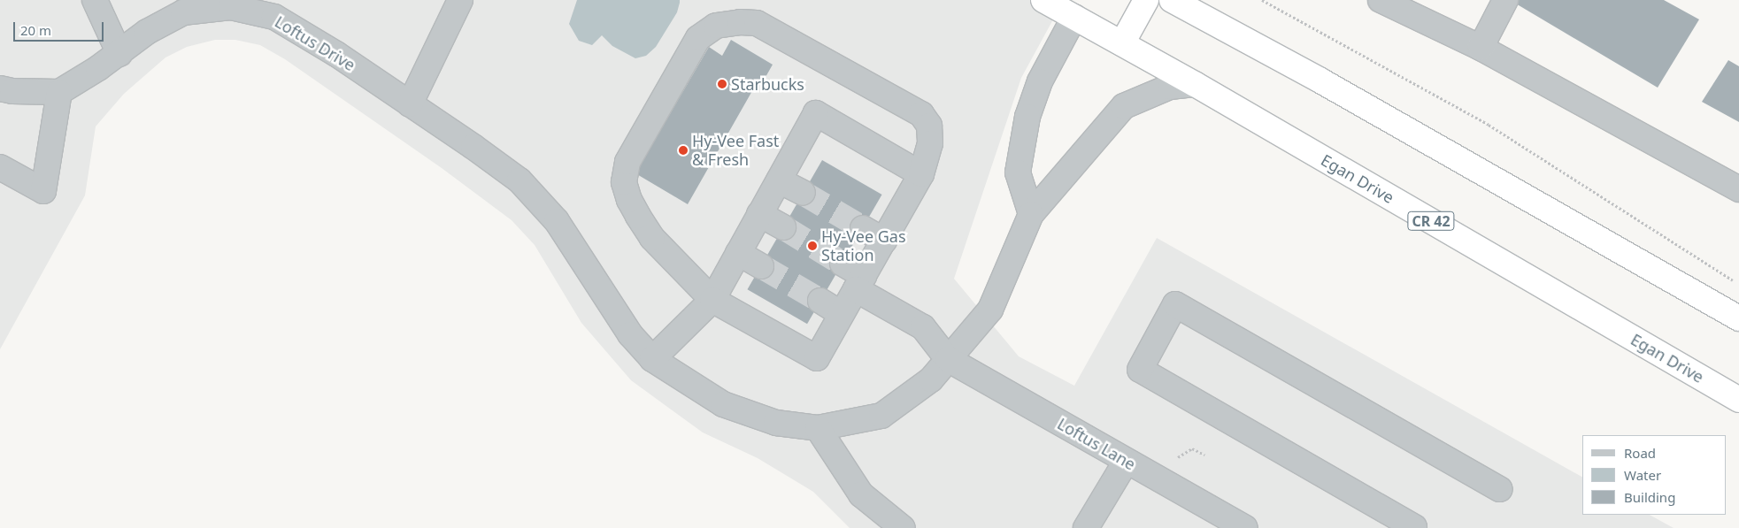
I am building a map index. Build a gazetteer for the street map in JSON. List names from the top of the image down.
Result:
{
  "streets": {
    "highway": ["Egan Drive", "CR 42"],
    "street": ["Loftus Drive", "Loftus Lane"]
  },
  "crossings": [
    ["Loftus Drive", "Egan Drive"],
    ["Loftus Drive", "Loftus Lane"]
  ],
  "places": ["Starbucks", "Hy-Vee Fast & Fresh", "Hy-Vee Gas Station"],
  "legend": ["Road", "Water", "Building"],
  "scale_bar": "20 m"
}
